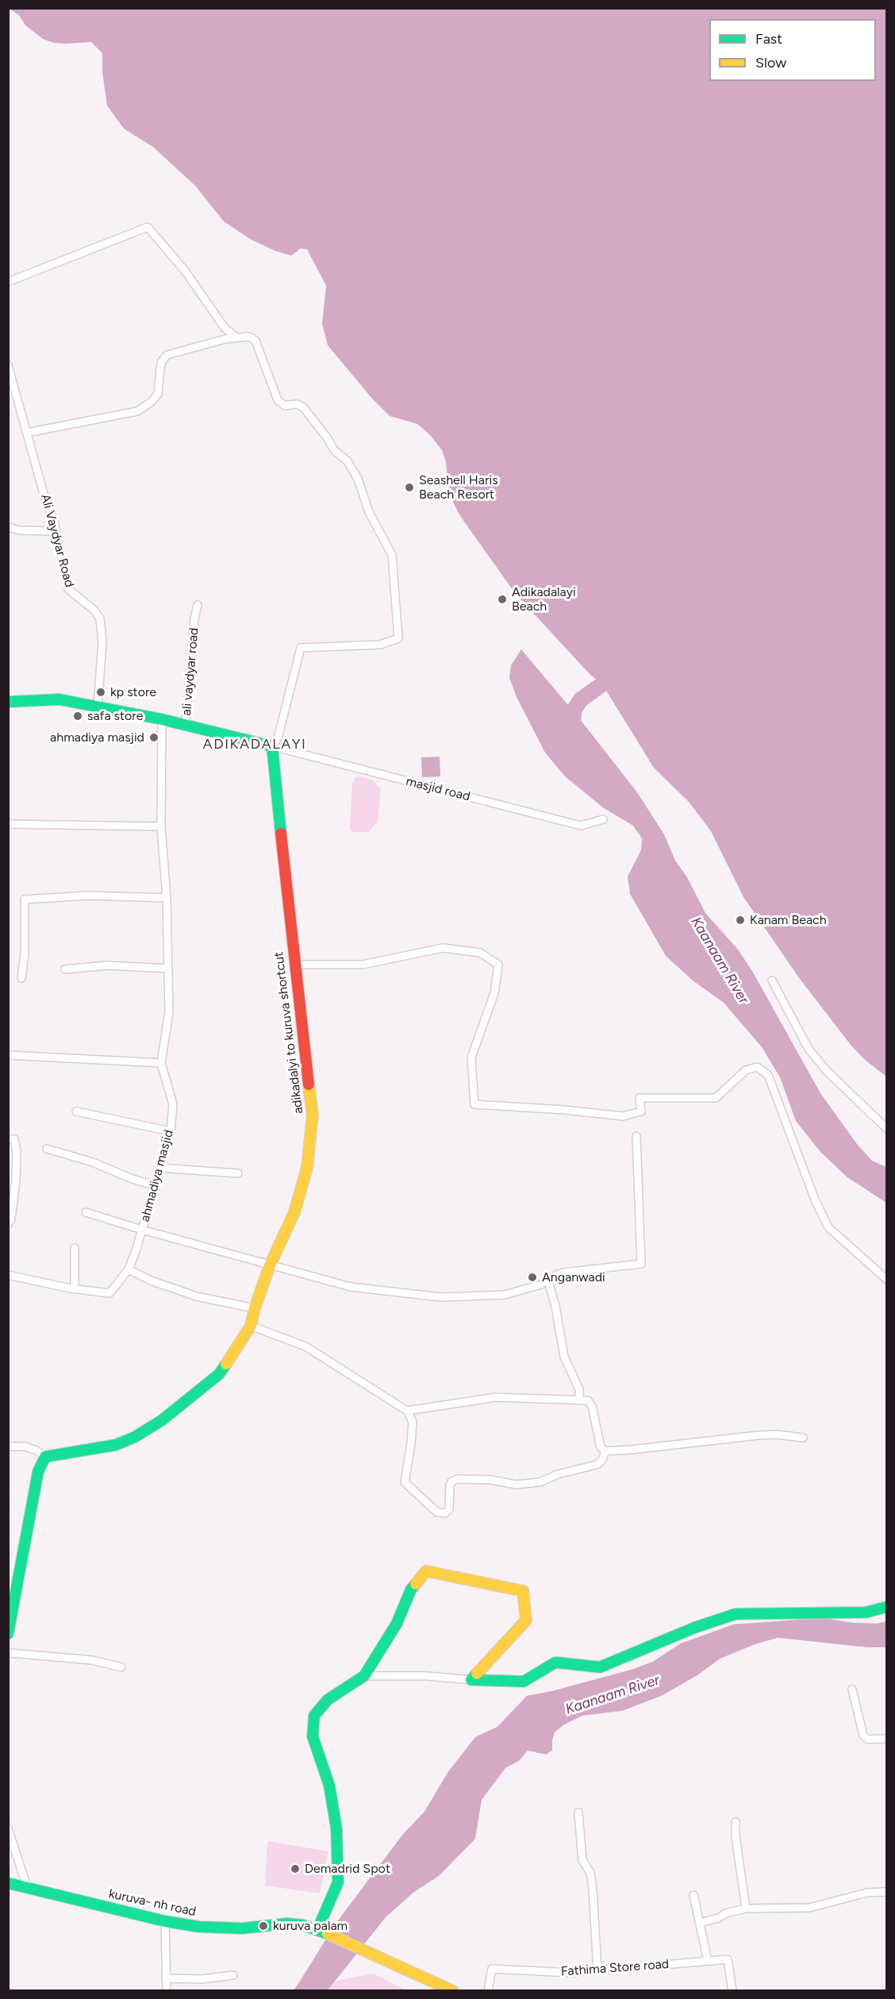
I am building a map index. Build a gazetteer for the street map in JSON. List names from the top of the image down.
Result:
{
  "streets": {
    "street": [
      "Ali Vaydyar Road",
      "ali vaydyar road",
      "masjid road",
      "adikadalyi to kuruva shortcut",
      "ahmadiya masjid",
      "kuruva- nh road",
      "Fathima Store road"
    ]
  },
  "crossings": [
    ["masjid road", "adikadalyi to kuruva shortcut"]
  ],
  "districts": ["ADIKADALAYI"],
  "water": ["Kaanaam River"],
  "places": [
    "Seashell Haris Beach Resort",
    "Adikadalayi Beach",
    "kp store",
    "safa store",
    "ahmadiya masjid",
    "Kanam Beach",
    "Anganwadi",
    "Demadrid Spot",
    "kuruva palam"
  ],
  "legend": ["Fast", "Slow"]
}
